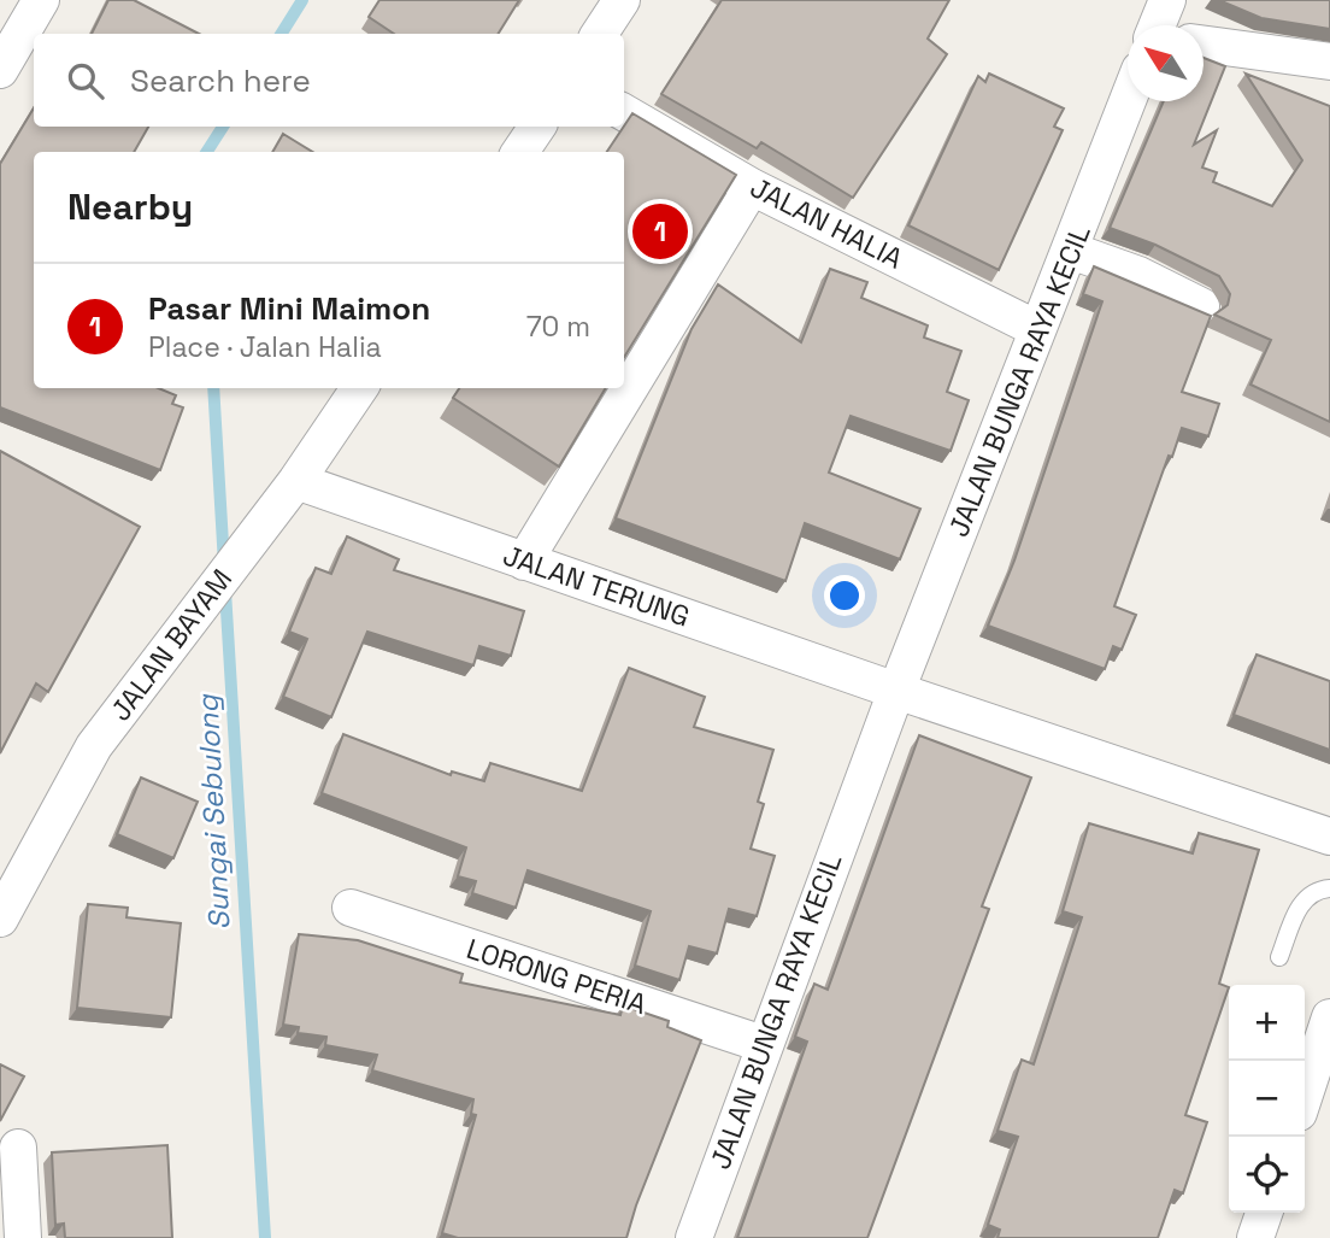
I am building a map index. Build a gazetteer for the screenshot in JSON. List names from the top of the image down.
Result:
{
  "streets": {
    "street": [
      "JALAN HALIA",
      "JALAN BUNGA RAYA KECIL",
      "JALAN TERUNG",
      "JALAN BAYAM",
      "LORONG PERIA"
    ]
  },
  "crossings": [
    ["JALAN HALIA", "JALAN BUNGA RAYA KECIL"],
    ["JALAN BUNGA RAYA KECIL", "JALAN TERUNG"],
    ["JALAN BUNGA RAYA KECIL", "LORONG PERIA"],
    ["JALAN TERUNG", "JALAN BAYAM"]
  ],
  "water": ["Sungai Sebulong"],
  "north": "top left",
  "page": {
    "search": "Search here",
    "heading": "Nearby",
    "pins": "1",
    "list": [
      {
        "mark": "1",
        "name": "Pasar Mini Maimon",
        "note": "Place · Jalan Halia",
        "value": "70 m"
      }
    ],
    "map_buttons": ["+", "−"]
  }
}
